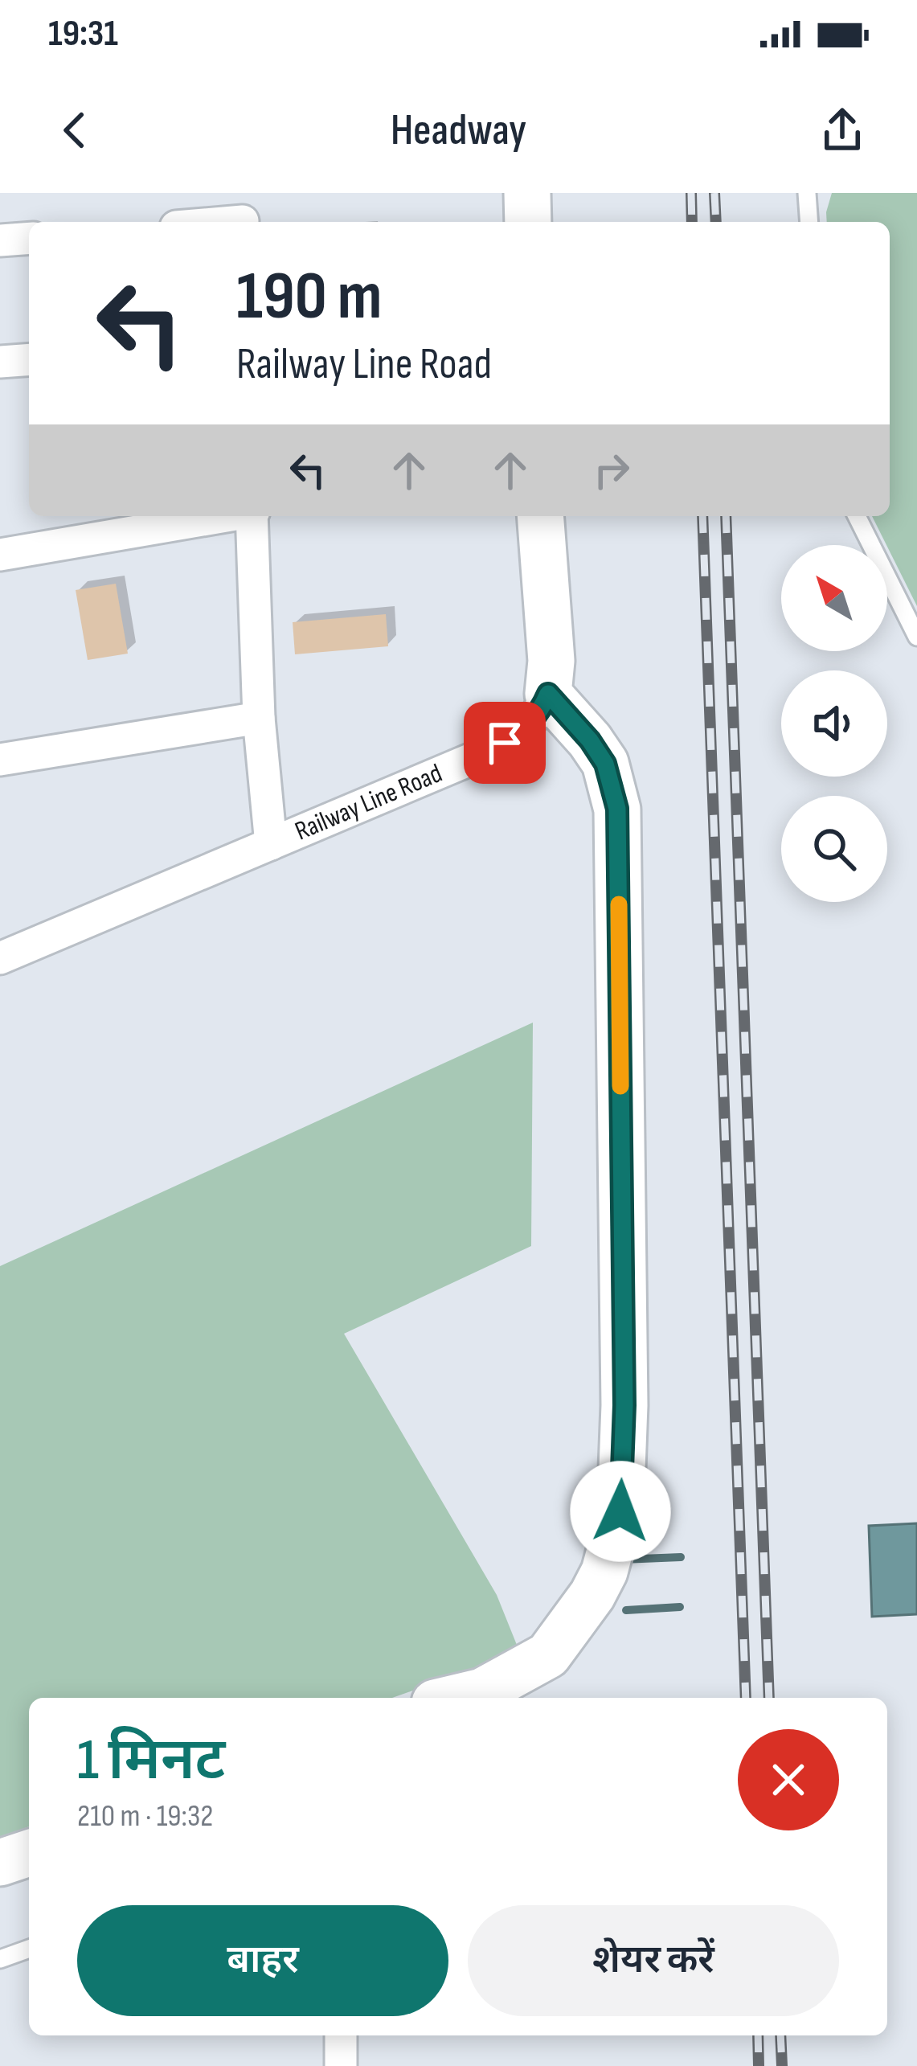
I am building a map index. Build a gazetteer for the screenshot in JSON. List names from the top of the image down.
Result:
{
  "streets": {
    "street": ["Railway Line Road"]
  },
  "north": "top left",
  "page": {
    "status": "19:31",
    "header": "Headway",
    "turn": ["190 m", "Railway Line Road"],
    "heading": ["1 मिनट", "210 m · 19:32"],
    "buttons": ["बाहर", "शेयर करें"]
  }
}
